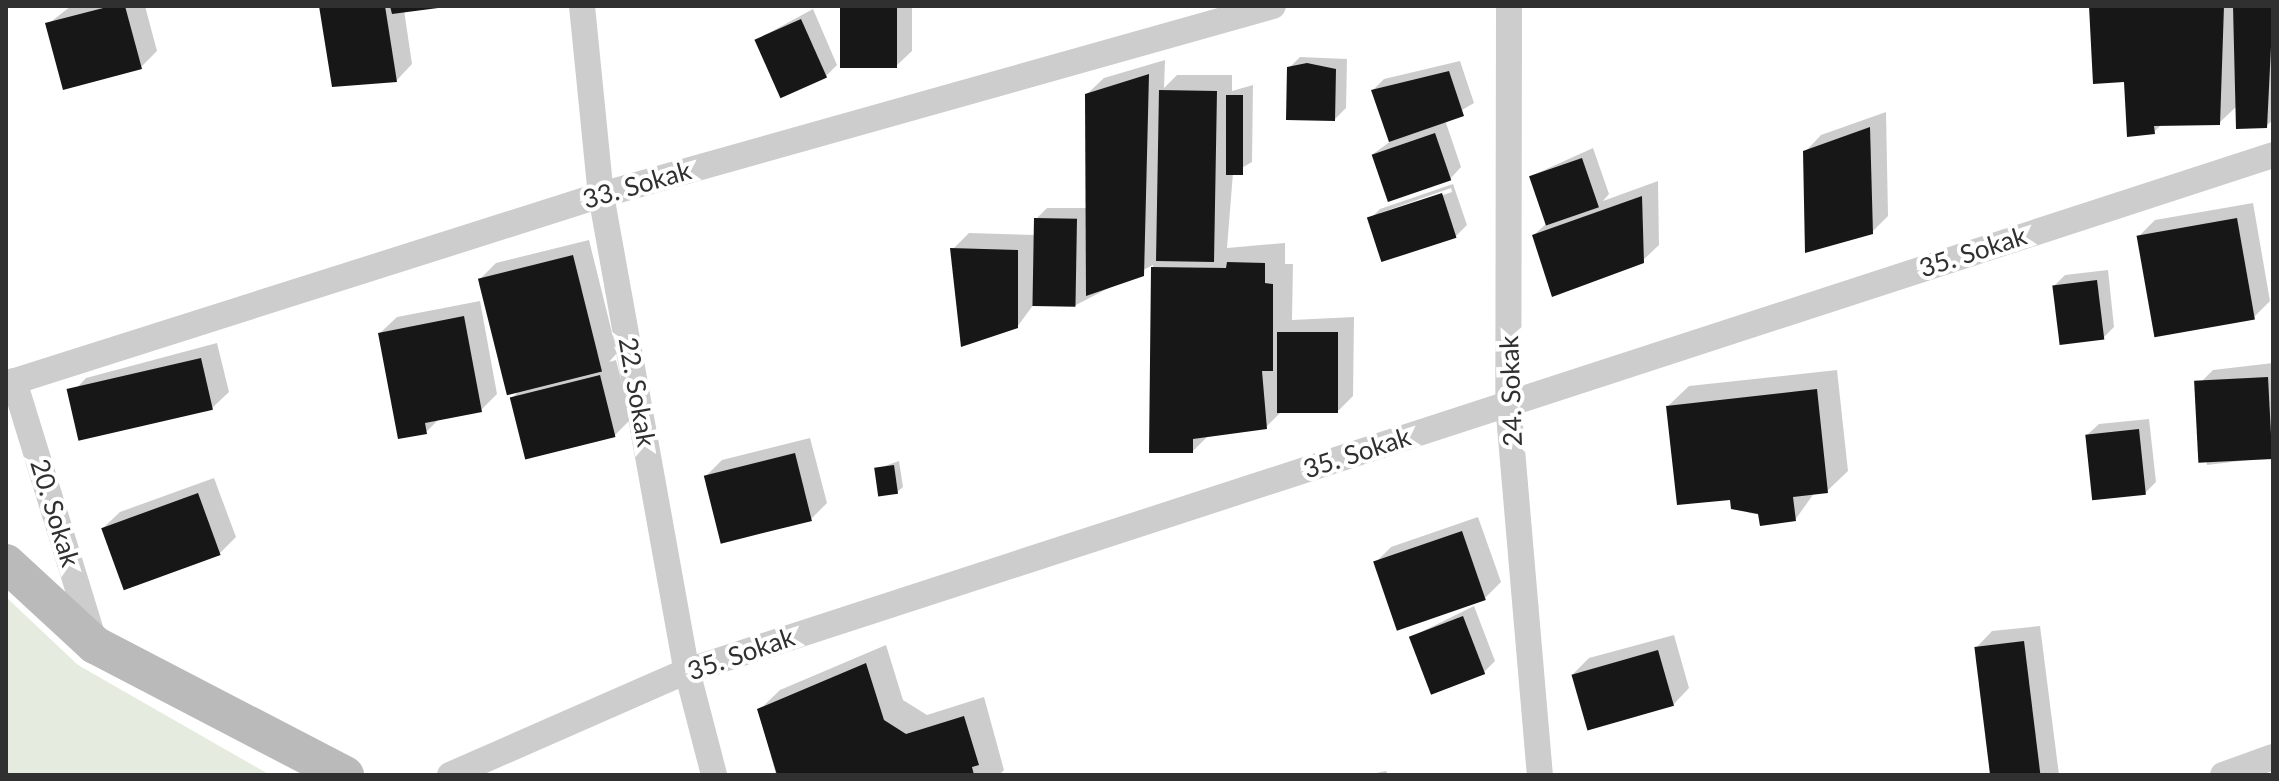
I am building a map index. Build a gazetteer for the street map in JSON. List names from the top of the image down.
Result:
{
  "streets": {
    "street": [
      "33. Sokak",
      "35. Sokak",
      "24. Sokak",
      "22. Sokak",
      "20. Sokak"
    ]
  },
  "crossings": [
    ["33. Sokak", "22. Sokak"],
    ["33. Sokak", "20. Sokak"],
    ["35. Sokak", "24. Sokak"],
    ["35. Sokak", "22. Sokak"]
  ]
}
